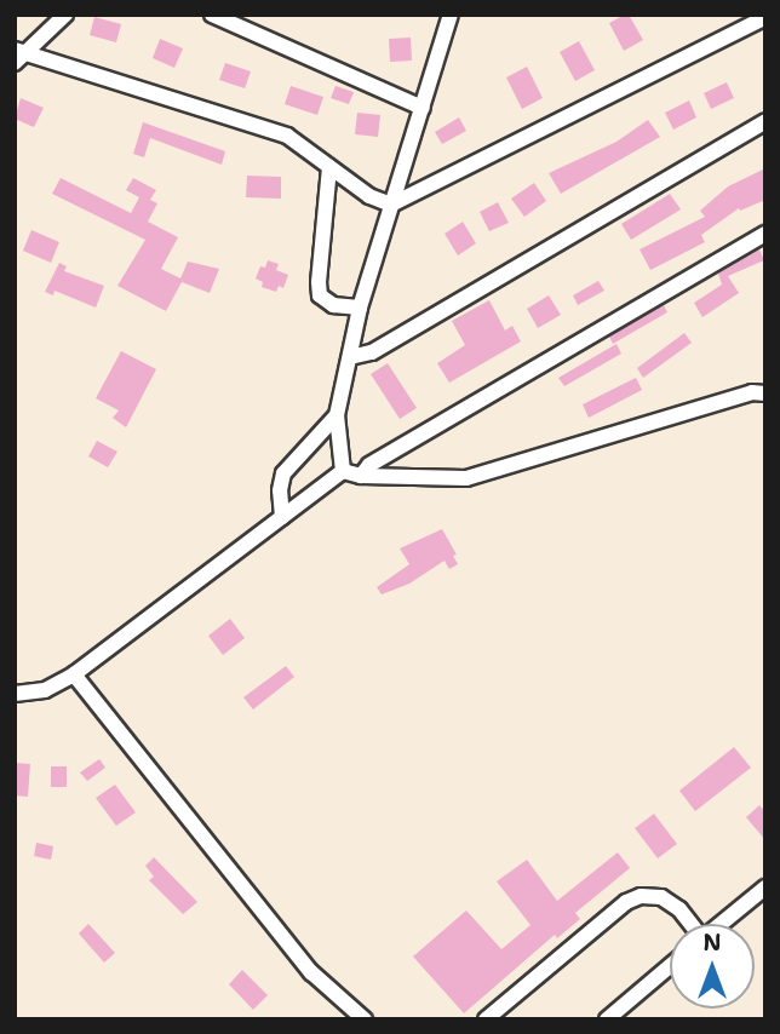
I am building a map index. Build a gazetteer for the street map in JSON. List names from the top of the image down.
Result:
{
  "north": "top"
}
